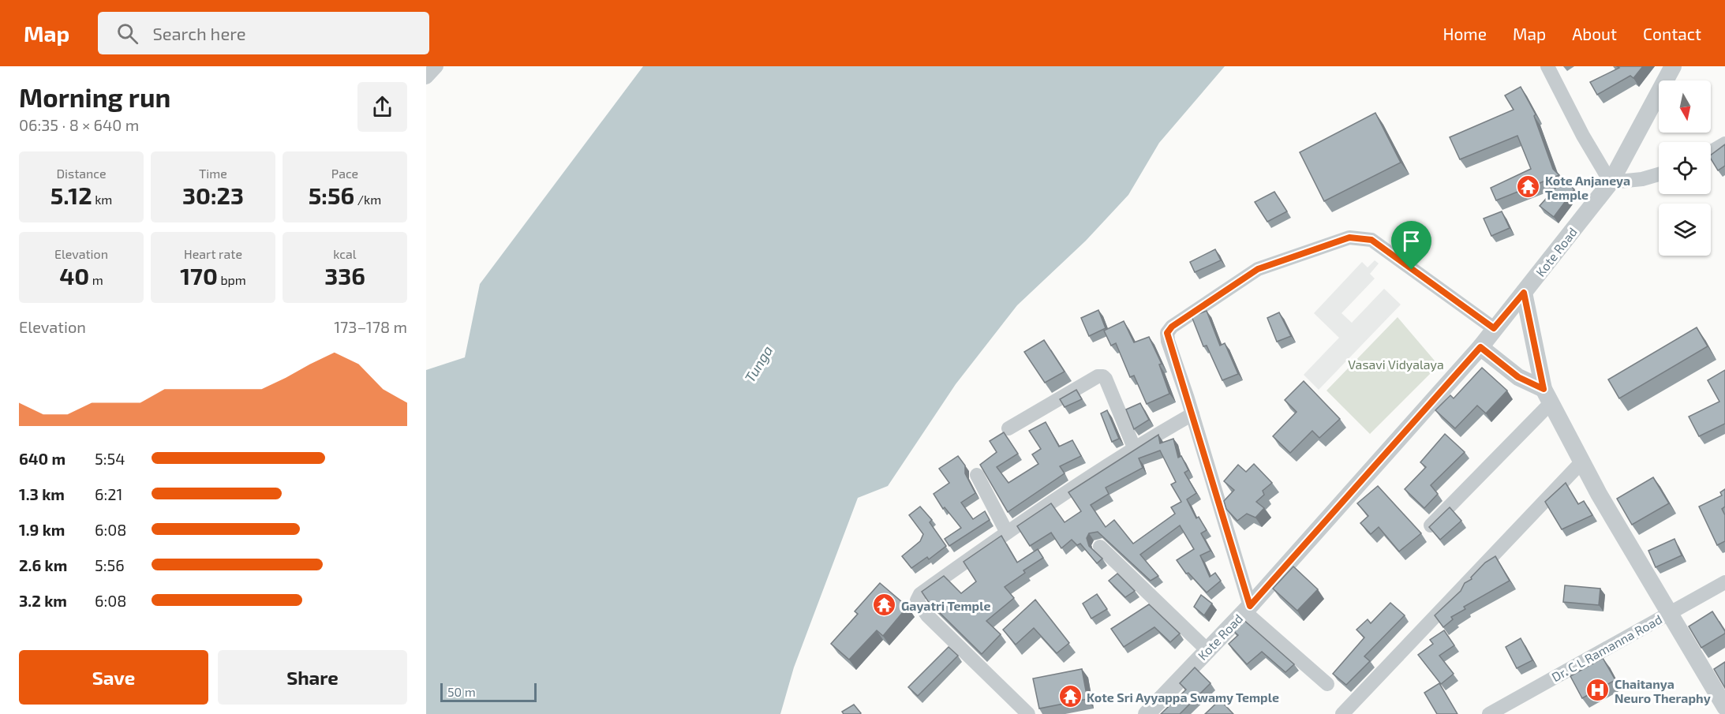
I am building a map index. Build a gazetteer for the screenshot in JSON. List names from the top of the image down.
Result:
{
  "streets": {
    "street": ["Kote Road", "Dr. C L Ramanna Road"]
  },
  "water": ["Tunga"],
  "parks": ["Vasavi Vidyalaya"],
  "places": {
    "temple": ["Kote Anjaneya Temple", "Gayatri Temple", "Kote Sri Ayyappa Swamy Temple"],
    "hospital": ["Chaitanya Neuro Theraphy"]
  },
  "scale_bar": "50 m",
  "north": "bottom",
  "page": {
    "header": "Map",
    "search": "Search here",
    "nav": [
      "Home",
      "Map",
      "About",
      "Contact"
    ],
    "heading": ["Morning run", "06:35 · 8 × 640 m"],
    "stats": [
      ["Distance", "5.12 km"],
      ["Time", "30:23"],
      ["Pace", "5:56 /km"],
      ["Elevation", "40 m"],
      ["Heart rate", "170 bpm"],
      ["kcal", "336"]
    ],
    "chart": ["Elevation", "173–178 m"],
    "list": [
      {
        "name": "640 m",
        "note": "5:54"
      },
      {
        "name": "1.3 km",
        "note": "6:21"
      },
      {
        "name": "1.9 km",
        "note": "6:08"
      },
      {
        "name": "2.6 km",
        "note": "5:56"
      },
      {
        "name": "3.2 km",
        "note": "6:08"
      }
    ],
    "buttons": ["Save", "Share"],
    "scale": "50 m"
  }
}
